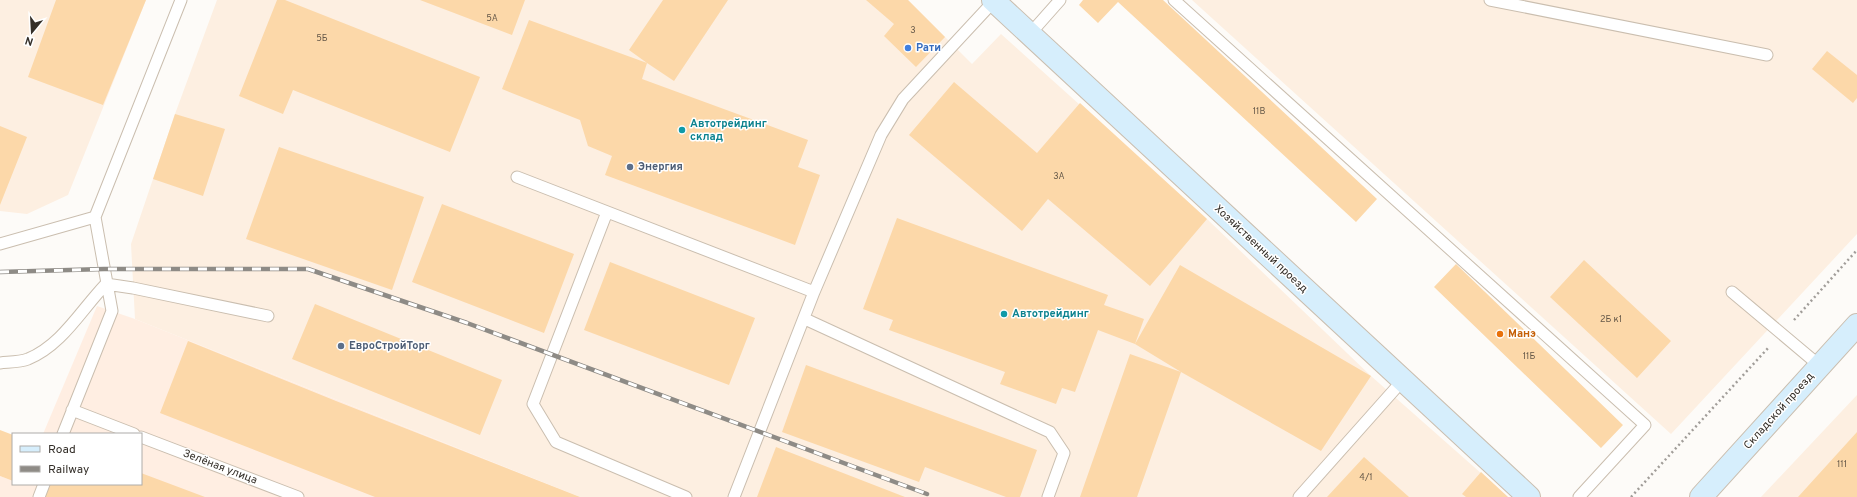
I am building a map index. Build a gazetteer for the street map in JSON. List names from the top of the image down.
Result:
{
  "streets": {
    "street": ["Хозяйственный проезд", "Складской проезд"],
    "lane": ["Зелёная улица"]
  },
  "places": [
    "Рати",
    "Автотрейдинг склад",
    "Энергия",
    "Автотрейдинг",
    "Манэ",
    "ЕвроСтройТорг"
  ],
  "house_numbers": [
    "5А",
    "3",
    "5Б",
    "11В",
    "3А",
    "2Б к1",
    "11Б",
    "111",
    "4/1"
  ],
  "legend": ["Road", "Railway"],
  "north": "bottom"
}
